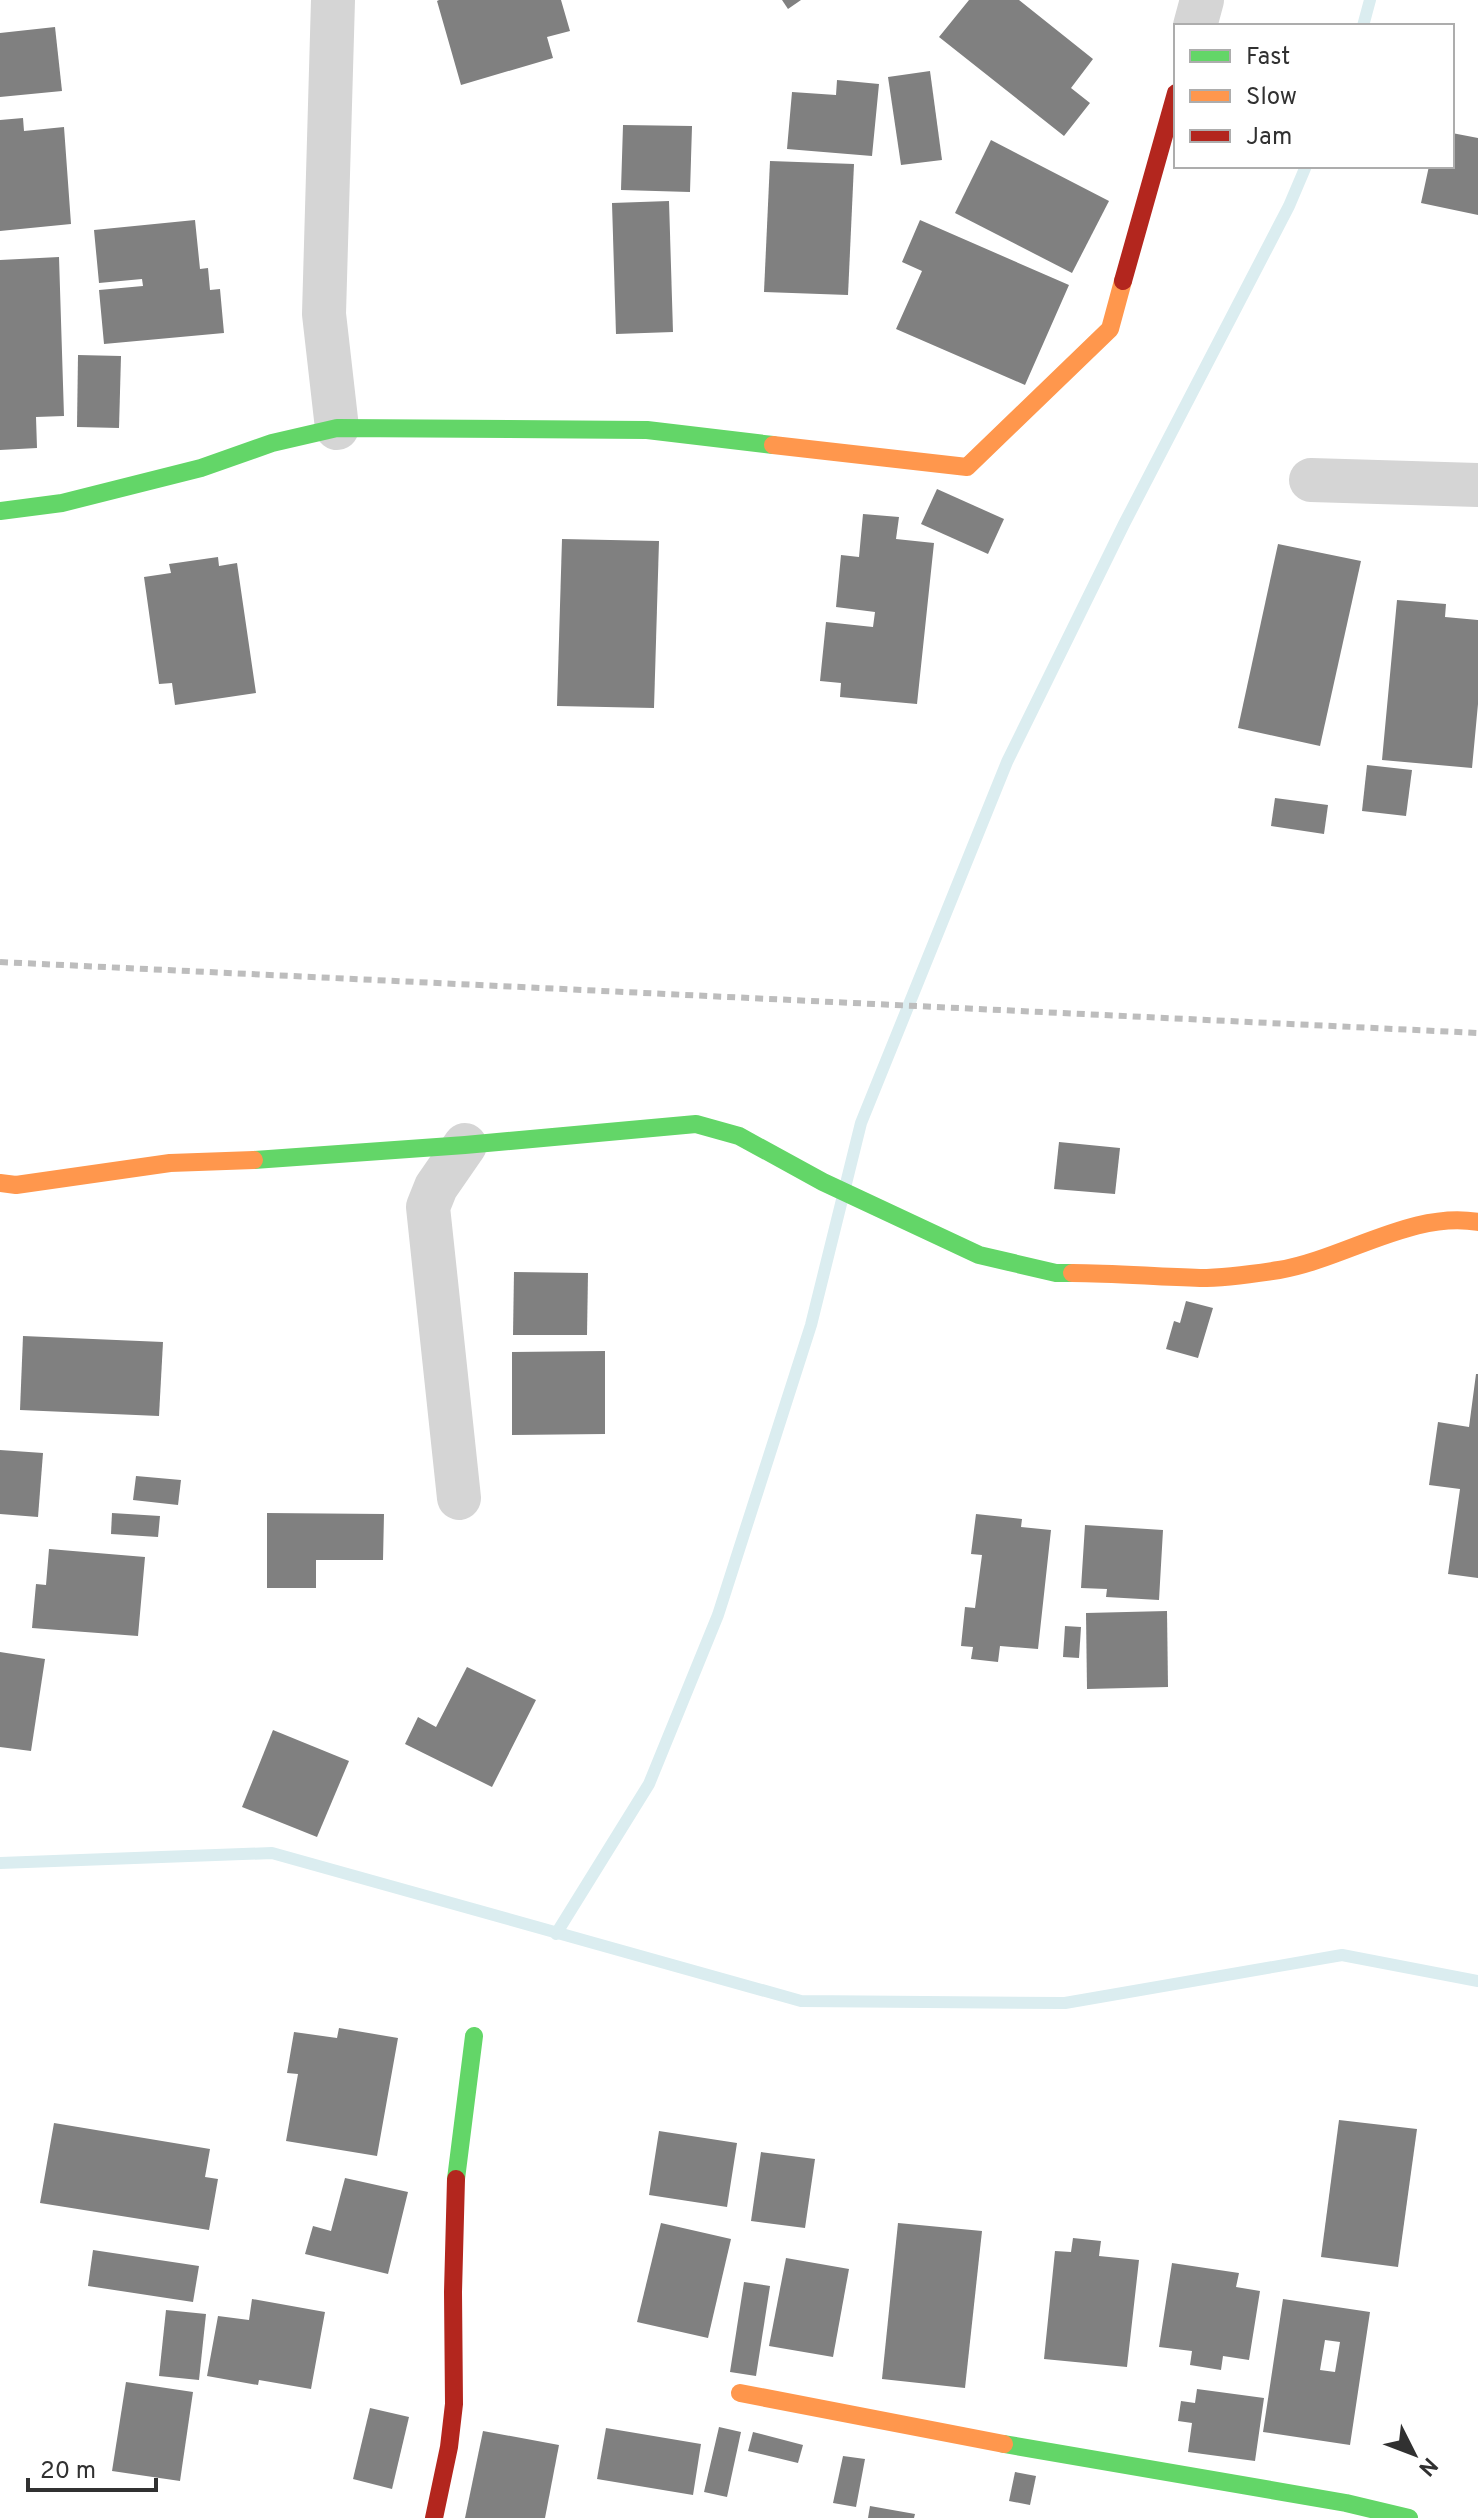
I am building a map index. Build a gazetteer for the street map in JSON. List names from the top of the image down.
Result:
{
  "legend": ["Fast", "Slow", "Jam"],
  "scale_bar": "20 m",
  "north": "bottom right"
}
